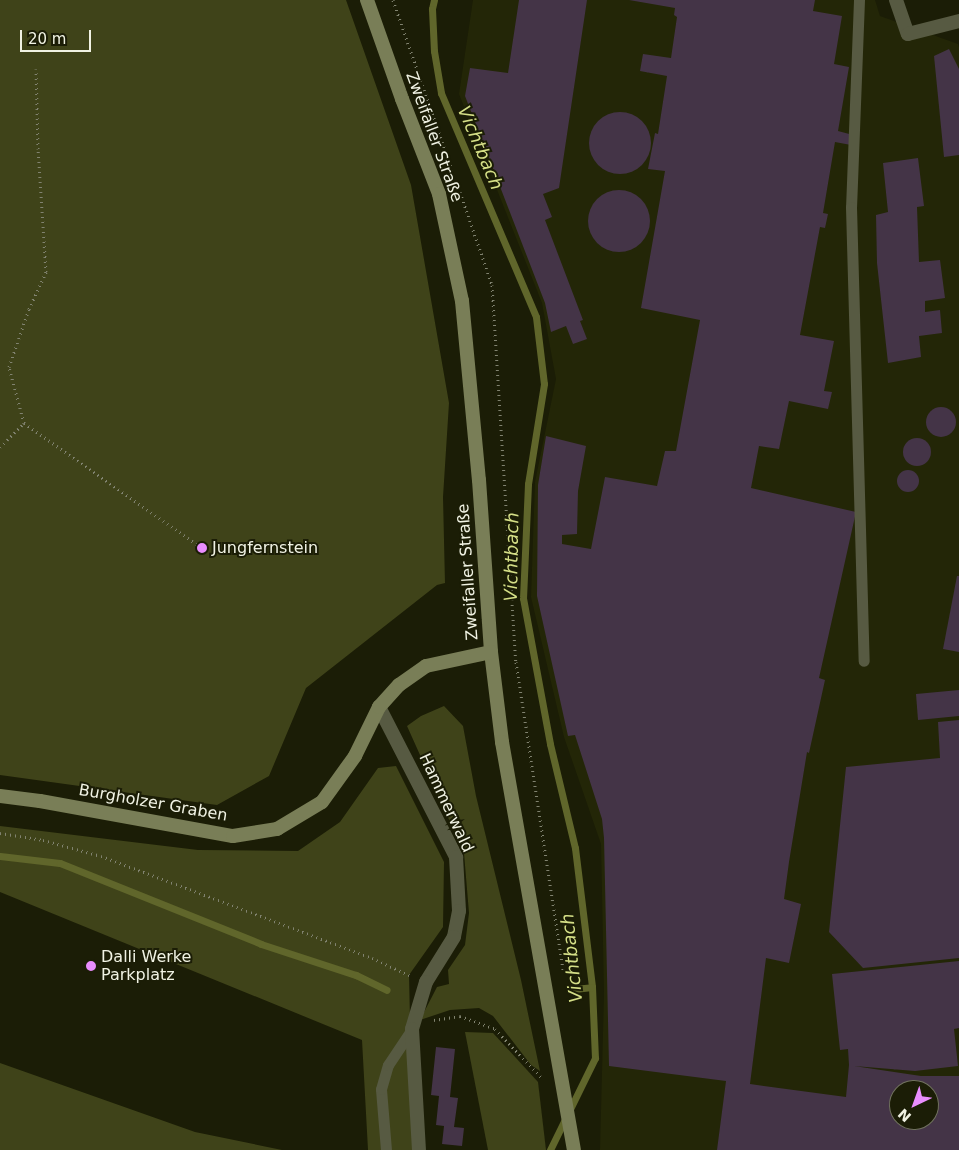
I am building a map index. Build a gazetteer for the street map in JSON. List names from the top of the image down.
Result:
{
  "streets": {
    "main road": ["Zweifaller Straße", "Burgholzer Graben"],
    "street": ["Hammerwald"]
  },
  "crossings": [
    ["Zweifaller Straße", "Burgholzer Graben"],
    ["Burgholzer Graben", "Hammerwald"]
  ],
  "water": ["Vichtbach"],
  "places": ["Jungfernstein", "Dalli Werke Parkplatz"],
  "scale_bar": "20 m",
  "north": "bottom left"
}
